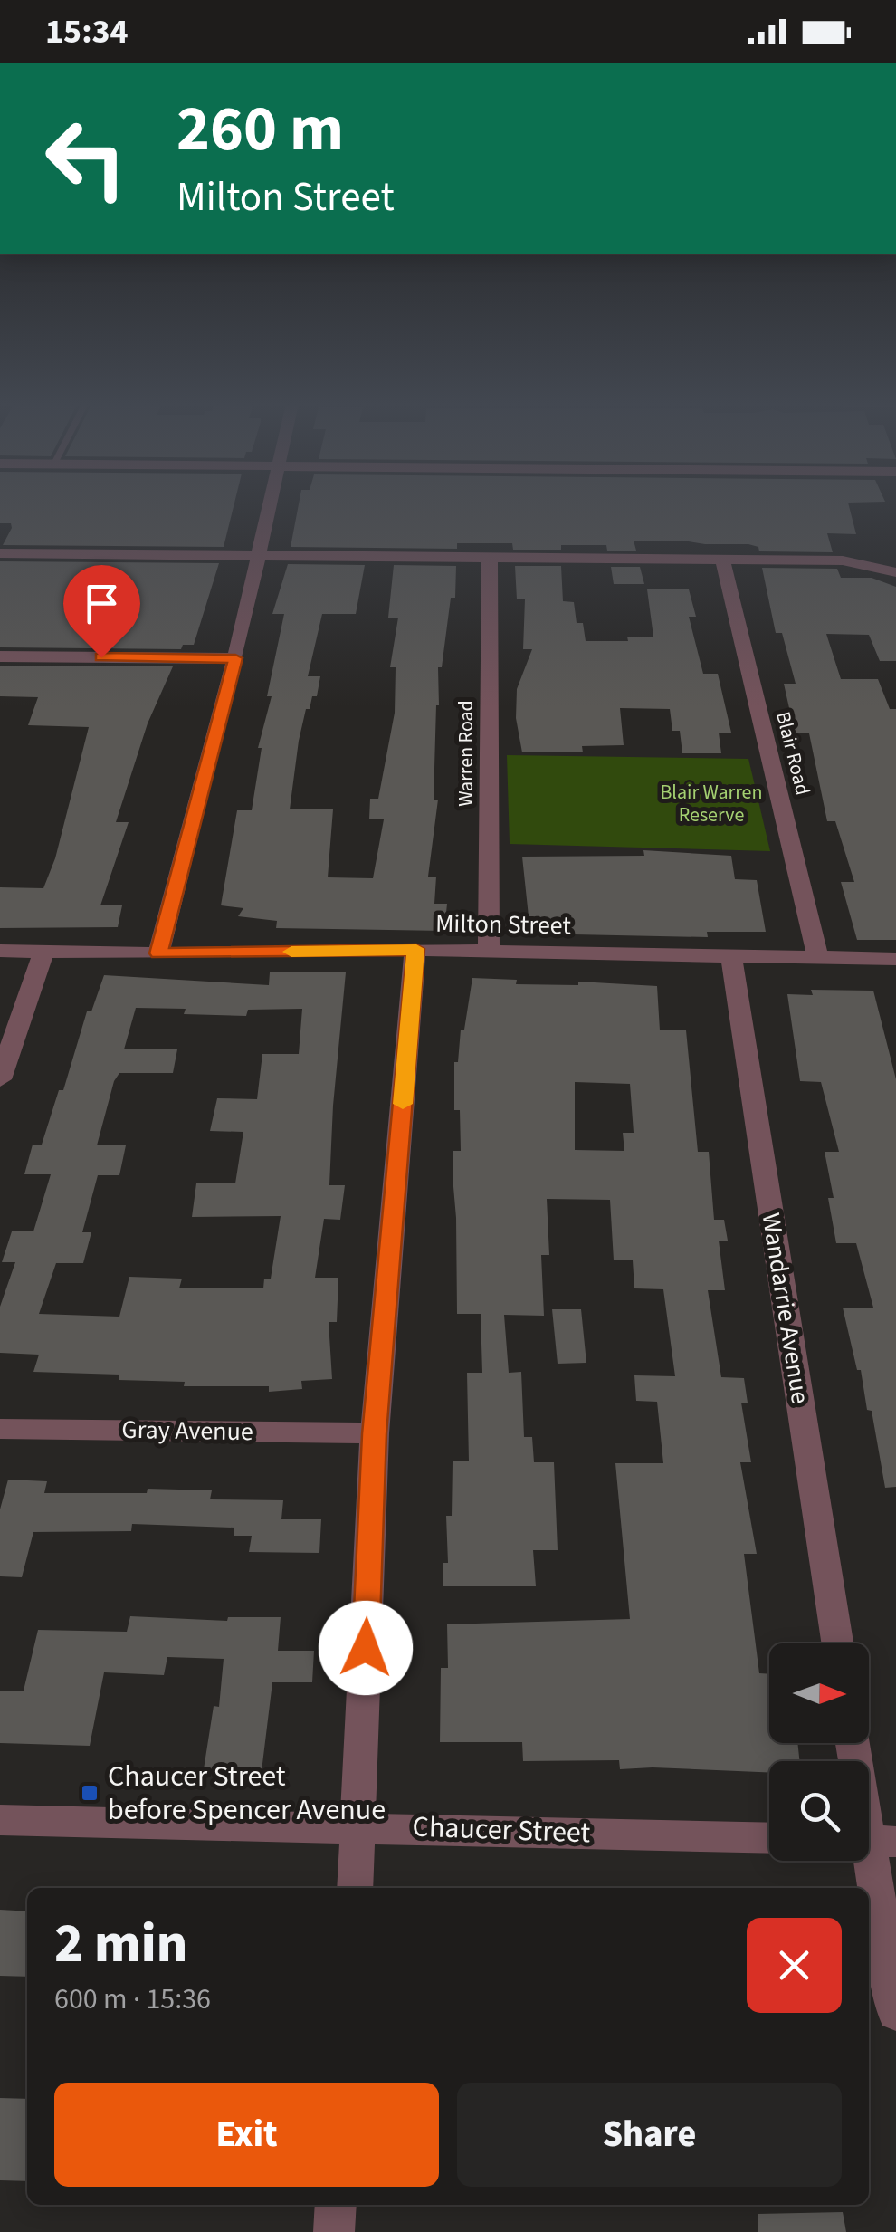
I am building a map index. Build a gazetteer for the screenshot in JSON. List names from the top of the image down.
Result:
{
  "streets": {
    "street": [
      "Warren Road",
      "Blair Road",
      "Milton Street",
      "Wandarrie Avenue",
      "Gray Avenue",
      "Chaucer Street"
    ]
  },
  "crossings": [
    ["Warren Road", "Milton Street"],
    ["Blair Road", "Milton Street"],
    ["Milton Street", "Wandarrie Avenue"]
  ],
  "parks": ["Blair Warren Reserve"],
  "places": {
    "transit": ["Chaucer Street before Spencer Avenue"]
  },
  "north": "right",
  "page": {
    "status": "15:34",
    "turn": ["260 m", "Milton Street"],
    "heading": ["2 min", "600 m · 15:36"],
    "buttons": ["Exit", "Share"]
  }
}
